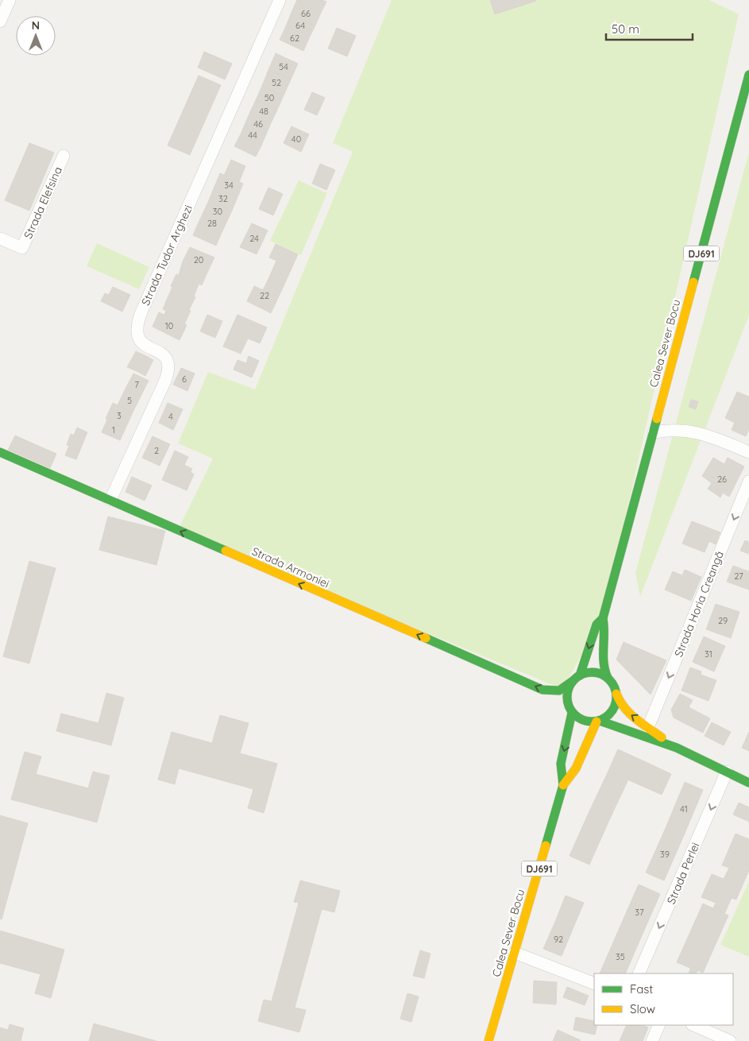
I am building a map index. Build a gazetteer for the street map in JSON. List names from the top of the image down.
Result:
{
  "streets": {
    "main road": ["DJ691", "Calea Sever Bocu", "Strada Armoniei"],
    "street": [
      "Strada Elefsina",
      "Strada Tudor Arghezi",
      "Strada Horia Creangă",
      "Strada Perlei"
    ]
  },
  "crossings": [
    ["DJ691", "Calea Sever Bocu"],
    ["DJ691", "Strada Armoniei"],
    ["Strada Tudor Arghezi", "Strada Armoniei"],
    ["Calea Sever Bocu", "Strada Armoniei"]
  ],
  "one_way": ["Strada Armoniei", "Strada Horia Creangă", "Strada Perlei"],
  "house_numbers": [
    "66",
    "64",
    "62",
    "54",
    "52",
    "50",
    "48",
    "46",
    "44",
    "40",
    "34",
    "32",
    "30",
    "28",
    "24",
    "20",
    "22",
    "10",
    "6",
    "7",
    "5",
    "3",
    "4",
    "1",
    "2",
    "26",
    "27",
    "29",
    "31",
    "41",
    "39",
    "37",
    "92",
    "35"
  ],
  "legend": ["Fast", "Slow"],
  "scale_bar": "50 m",
  "north": "top"
}
